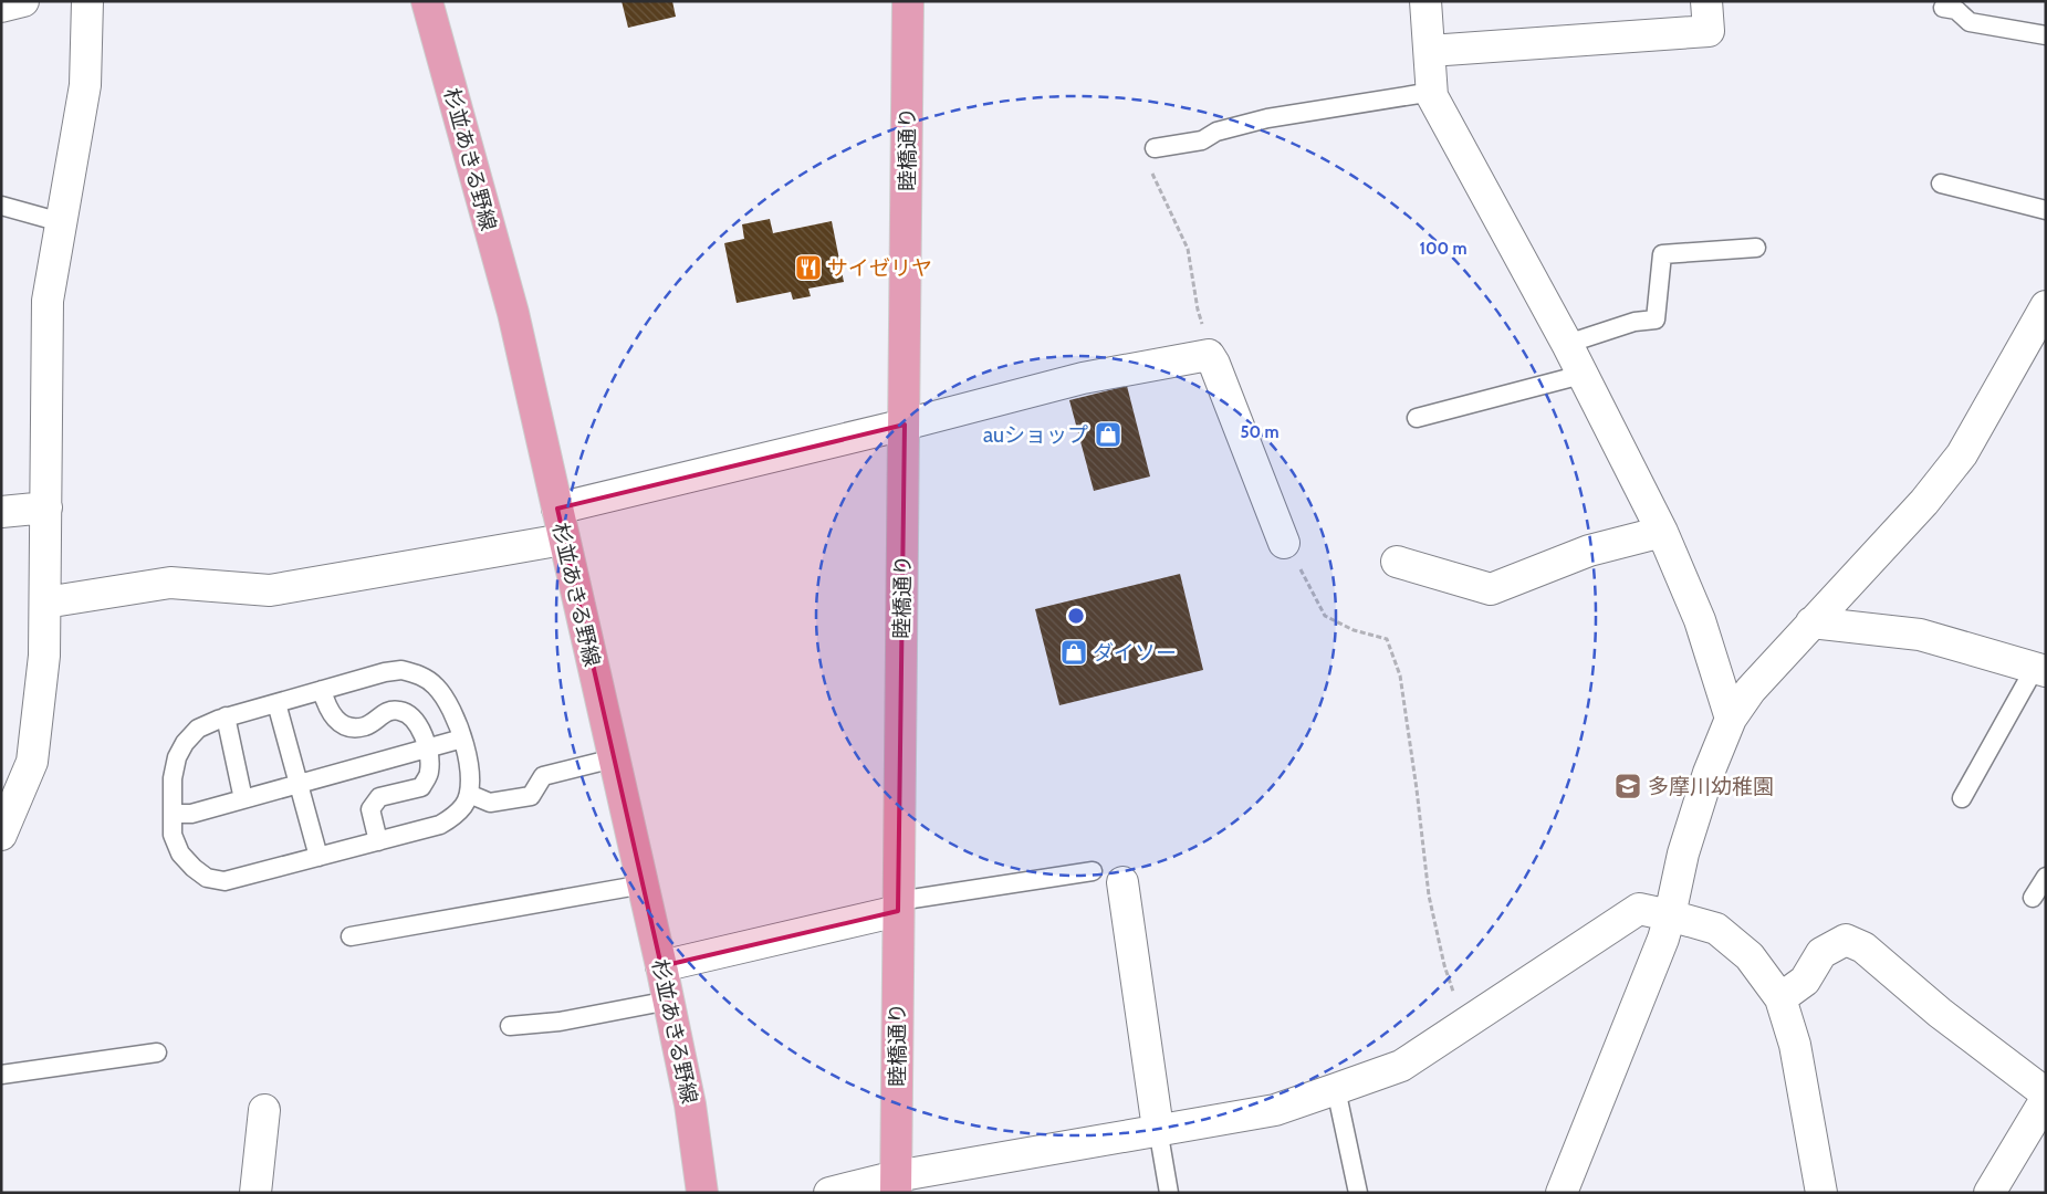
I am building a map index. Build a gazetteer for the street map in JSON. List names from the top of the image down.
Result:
{
  "streets": {
    "main road": ["睦橋通り", "杉並あきる野線"]
  },
  "places": {
    "restaurant": ["サイゼリヤ"],
    "shop": ["auショップ", "ダイソー"],
    "school or university": ["多摩川幼稚園"]
  },
  "rings": ["100 m", "50 m"]
}
